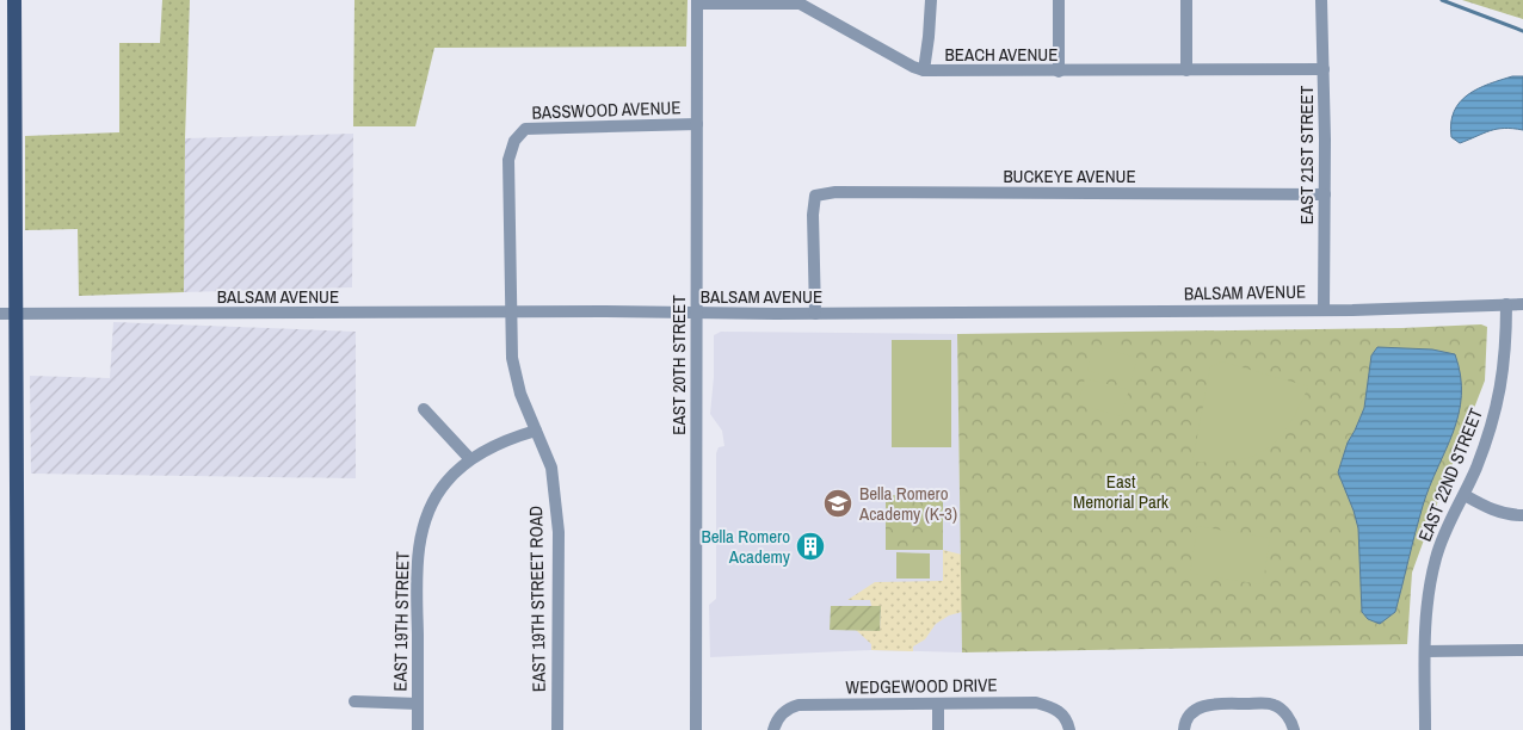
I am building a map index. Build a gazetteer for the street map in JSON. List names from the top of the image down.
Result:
{
  "streets": {
    "street": [
      "BEACH AVENUE",
      "BASSWOOD AVENUE",
      "EAST 21ST STREET",
      "BUCKEYE AVENUE",
      "BALSAM AVENUE",
      "EAST 20TH STREET",
      "EAST 22ND STREET",
      "EAST 19TH STREET ROAD",
      "EAST 19TH STREET",
      "WEDGEWOOD DRIVE"
    ]
  },
  "crossings": [
    ["BEACH AVENUE", "EAST 21ST STREET"],
    ["BEACH AVENUE", "EAST 20TH STREET"],
    ["BASSWOOD AVENUE", "BALSAM AVENUE"],
    ["BASSWOOD AVENUE", "EAST 20TH STREET"],
    ["BASSWOOD AVENUE", "EAST 19TH STREET ROAD"],
    ["EAST 21ST STREET", "BUCKEYE AVENUE"],
    ["EAST 21ST STREET", "BALSAM AVENUE"],
    ["BUCKEYE AVENUE", "BALSAM AVENUE"],
    ["BALSAM AVENUE", "EAST 20TH STREET"],
    ["BALSAM AVENUE", "EAST 22ND STREET"],
    ["BALSAM AVENUE", "EAST 19TH STREET ROAD"],
    ["EAST 19TH STREET ROAD", "EAST 19TH STREET"]
  ],
  "parks": ["East Memorial Park"],
  "places": {
    "school or university": ["Bella Romero Academy (K-3)"],
    "building": ["Bella Romero Academy"]
  }
}
